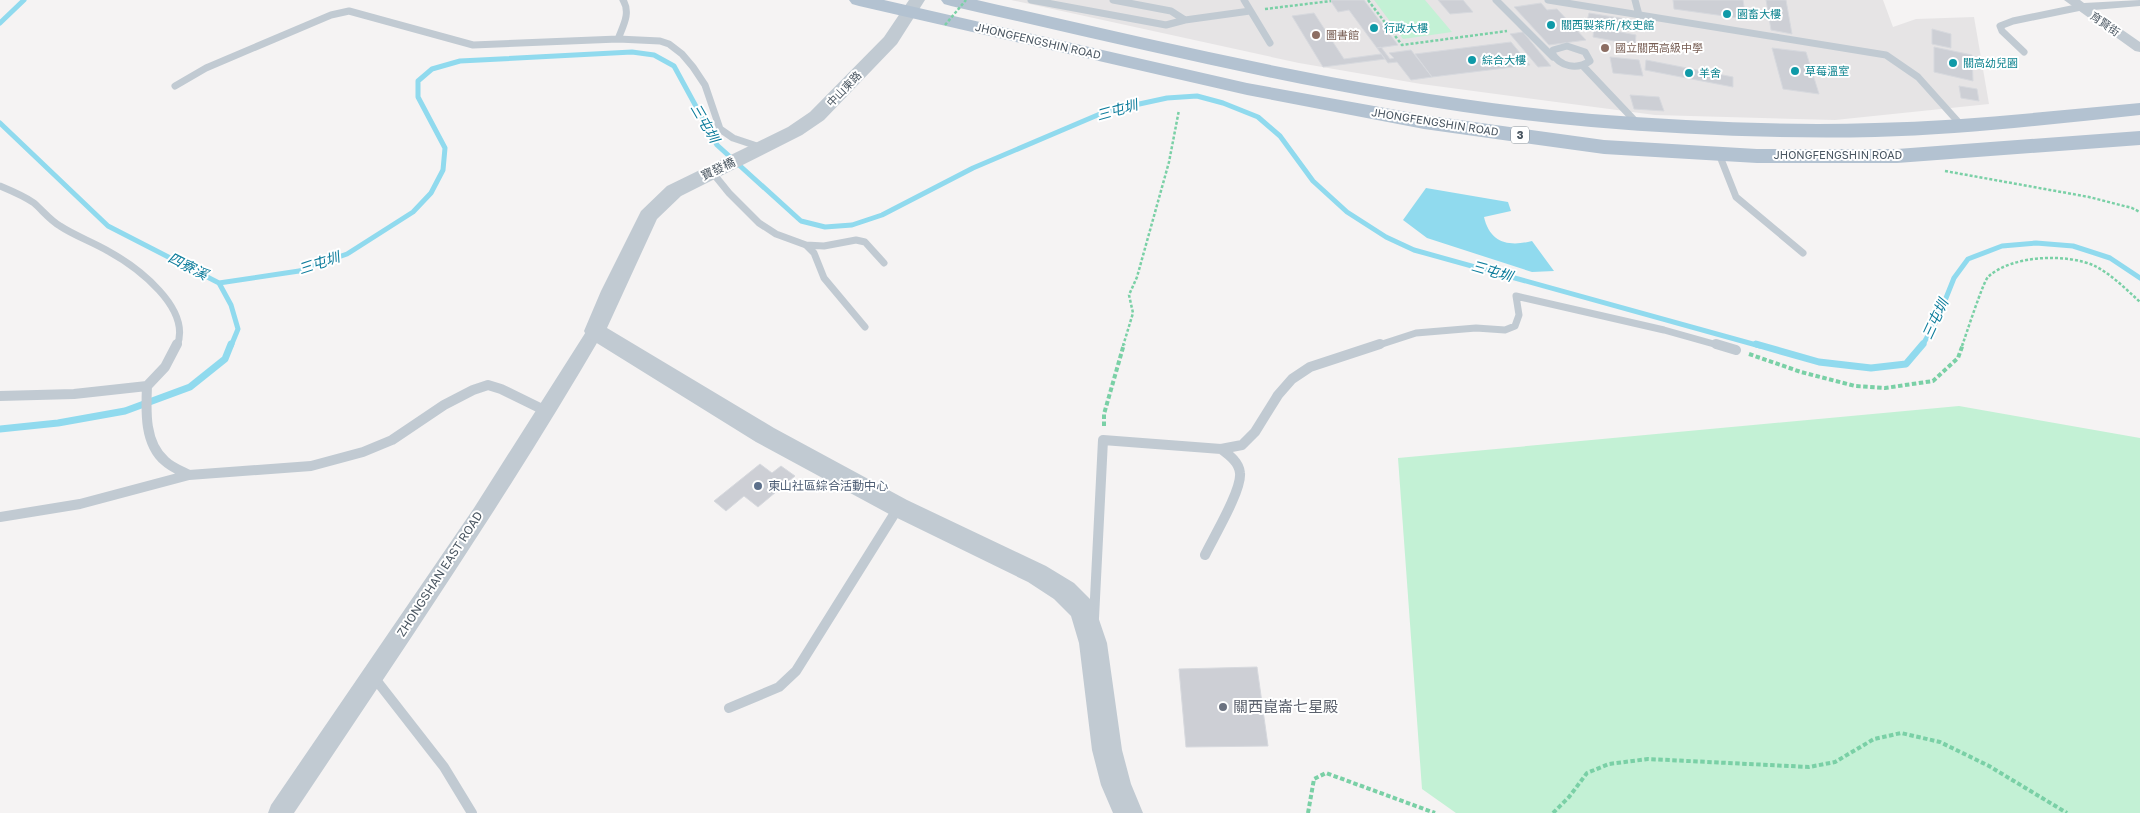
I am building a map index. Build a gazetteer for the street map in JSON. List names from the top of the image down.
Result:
{
  "streets": {
    "main road": ["JHONGFENGSHIN ROAD", "3"],
    "street": [
      "育賢街",
      "中山東路",
      "寶發橋",
      "ZHONGSHAN EAST ROAD"
    ]
  },
  "crossings": [
    ["JHONGFENGSHIN ROAD", "中山東路"],
    ["中山東路", "寶發橋"],
    ["寶發橋", "ZHONGSHAN EAST ROAD"]
  ],
  "water": ["三屯圳", "四寮溪"],
  "places": [
    "園畜大樓",
    "關西製茶所/校史館",
    "行政大樓",
    "圖書館",
    "國立關西高級中學",
    "綜合大樓",
    "關高幼兒園",
    "草莓溫室",
    "羊舍",
    "東山社區綜合活動中心",
    "關西崑崙七星殿"
  ]
}
